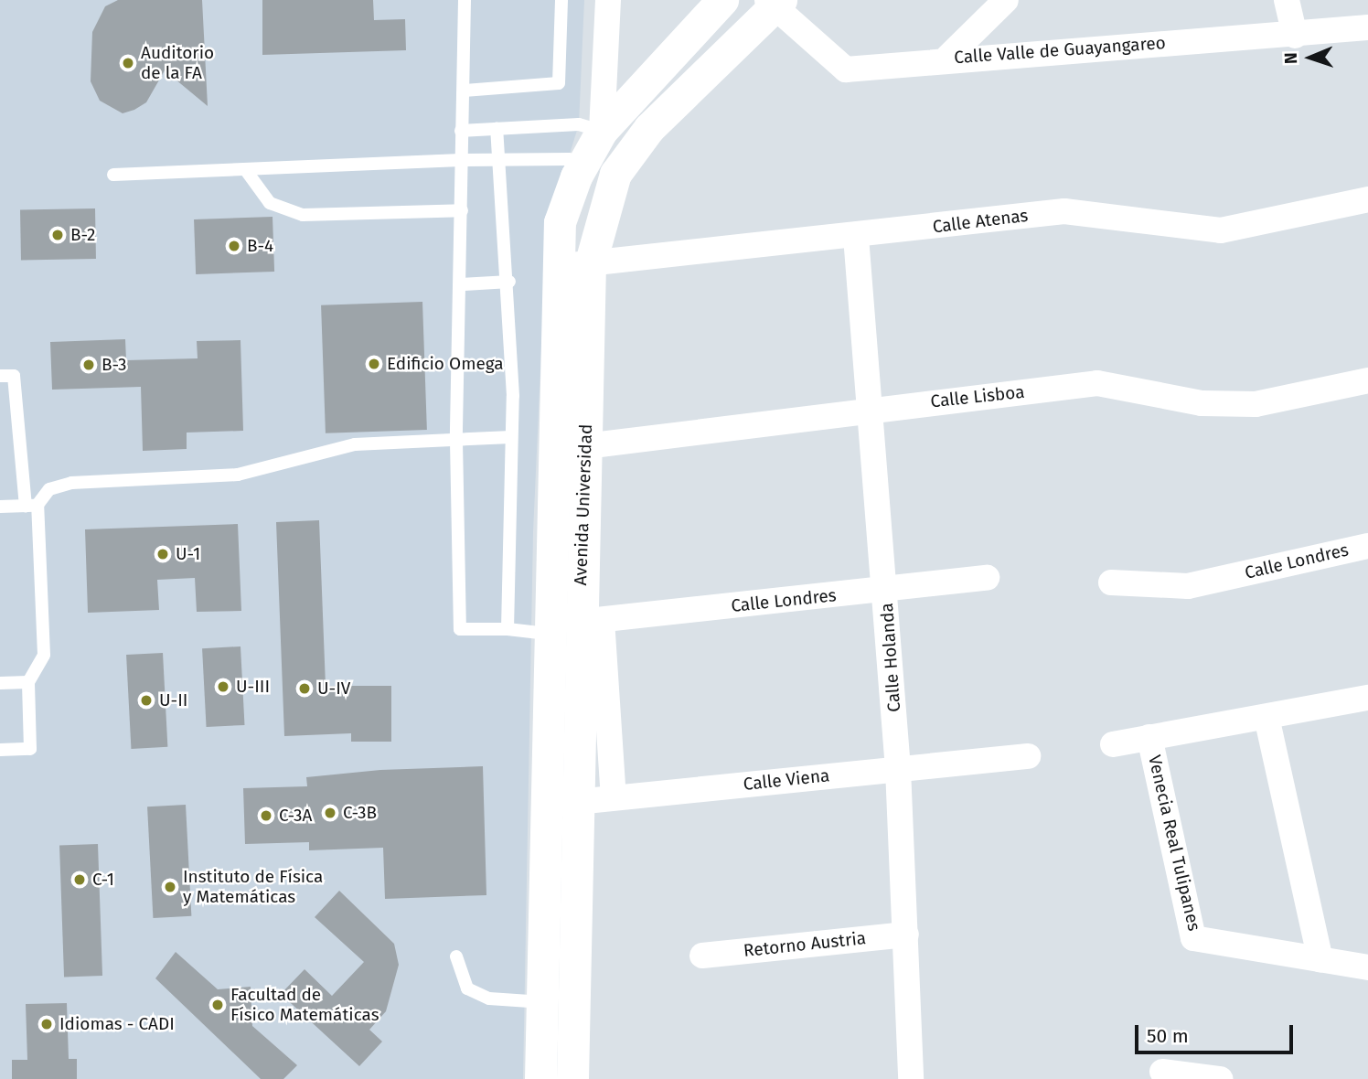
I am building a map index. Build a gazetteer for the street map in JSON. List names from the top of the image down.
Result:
{
  "streets": {
    "street": [
      "Calle Valle de Guayangareo",
      "Calle Atenas",
      "Calle Lisboa",
      "Avenida Universidad",
      "Calle Londres",
      "Calle Holanda",
      "Calle Viena",
      "Venecia Real Tulipanes",
      "Retorno Austria"
    ]
  },
  "crossings": [
    ["Calle Valle de Guayangareo", "Avenida Universidad"],
    ["Calle Atenas", "Avenida Universidad"],
    ["Calle Atenas", "Calle Holanda"],
    ["Calle Lisboa", "Avenida Universidad"],
    ["Calle Lisboa", "Calle Holanda"],
    ["Avenida Universidad", "Calle Londres"],
    ["Avenida Universidad", "Calle Viena"],
    ["Calle Londres", "Calle Holanda"],
    ["Calle Holanda", "Calle Viena"],
    ["Calle Holanda", "Retorno Austria"]
  ],
  "places": [
    "Auditorio de la FA",
    "B-2",
    "B-4",
    "Edificio Omega",
    "B-3",
    "U-1",
    "U-III",
    "U-IV",
    "U-II",
    "C-3B",
    "C-3A",
    "C-1",
    "Instituto de Física y Matemáticas",
    "Facultad de Físico Matemáticas",
    "Idiomas - CADI"
  ],
  "scale_bar": "50 m",
  "north": "left"
}
